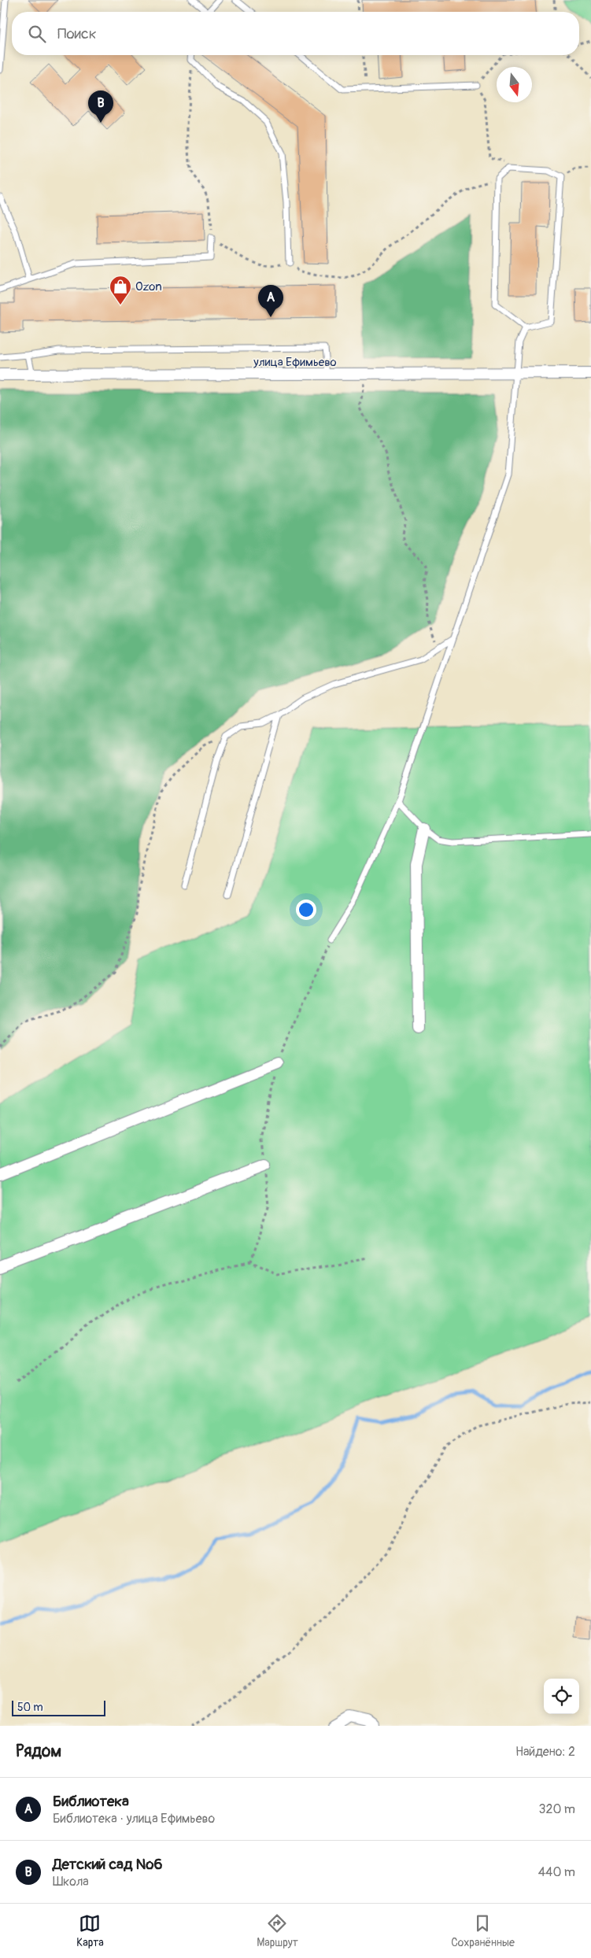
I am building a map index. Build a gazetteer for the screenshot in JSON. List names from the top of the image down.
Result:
{
  "streets": {
    "street": ["улица Ефимьево"]
  },
  "places": {
    "shop": ["Ozon"]
  },
  "scale_bar": "50 m",
  "north": "bottom",
  "page": {
    "search": "Поиск",
    "pins": ["B", "A"],
    "scale": "50 m",
    "heading": ["Рядом", "Найдено: 2"],
    "list": [
      {
        "mark": "A",
        "name": "Библиотека",
        "note": "Библиотека · улица Ефимьево",
        "value": "320 m"
      },
      {
        "mark": "B",
        "name": "Детский сад №6",
        "note": "Школа",
        "value": "440 m"
      }
    ],
    "nav": ["Карта", "Маршрут", "Сохранённые"]
  }
}
